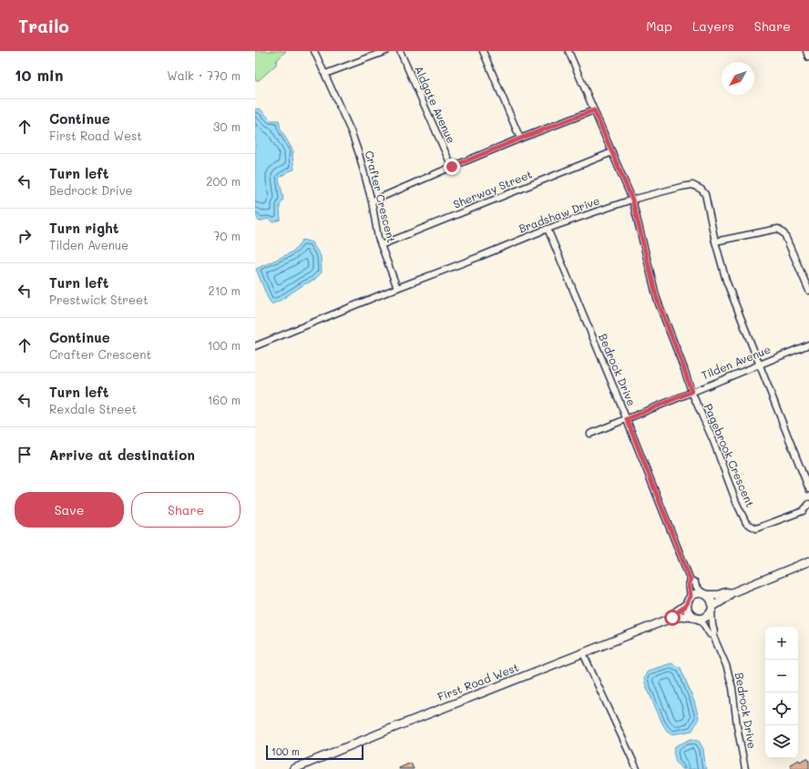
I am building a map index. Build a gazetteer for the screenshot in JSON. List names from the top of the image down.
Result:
{
  "streets": {
    "street": [
      "Aldgate Avenue",
      "Sherway Street",
      "Crafter Crescent",
      "Bradshaw Drive",
      "Tilden Avenue",
      "Bedrock Drive",
      "Pagebrook Crescent",
      "First Road West"
    ]
  },
  "crossings": [
    ["Sherway Street", "Crafter Crescent"],
    ["Crafter Crescent", "Bradshaw Drive"],
    ["Bradshaw Drive", "Tilden Avenue"],
    ["Bradshaw Drive", "Bedrock Drive"],
    ["Bradshaw Drive", "Pagebrook Crescent"],
    ["Tilden Avenue", "Bedrock Drive"],
    ["Tilden Avenue", "Pagebrook Crescent"],
    ["Bedrock Drive", "First Road West"]
  ],
  "scale_bar": "100 m",
  "north": "bottom left",
  "page": {
    "header": "Trailo",
    "nav": ["Map", "Layers", "Share"],
    "heading": ["10 min", "Walk · 770 m"],
    "list": [
      ["Continue", "First Road West", "30 m"],
      ["Turn left", "Bedrock Drive", "200 m"],
      ["Turn right", "Tilden Avenue", "70 m"],
      ["Turn left", "Prestwick Street", "210 m"],
      ["Continue", "Crafter Crescent", "100 m"],
      ["Turn left", "Rexdale Street", "160 m"],
      "Arrive at destination"
    ],
    "buttons": ["Save", "Share"],
    "map_buttons": ["+", "−"],
    "scale": "100 m"
  }
}
